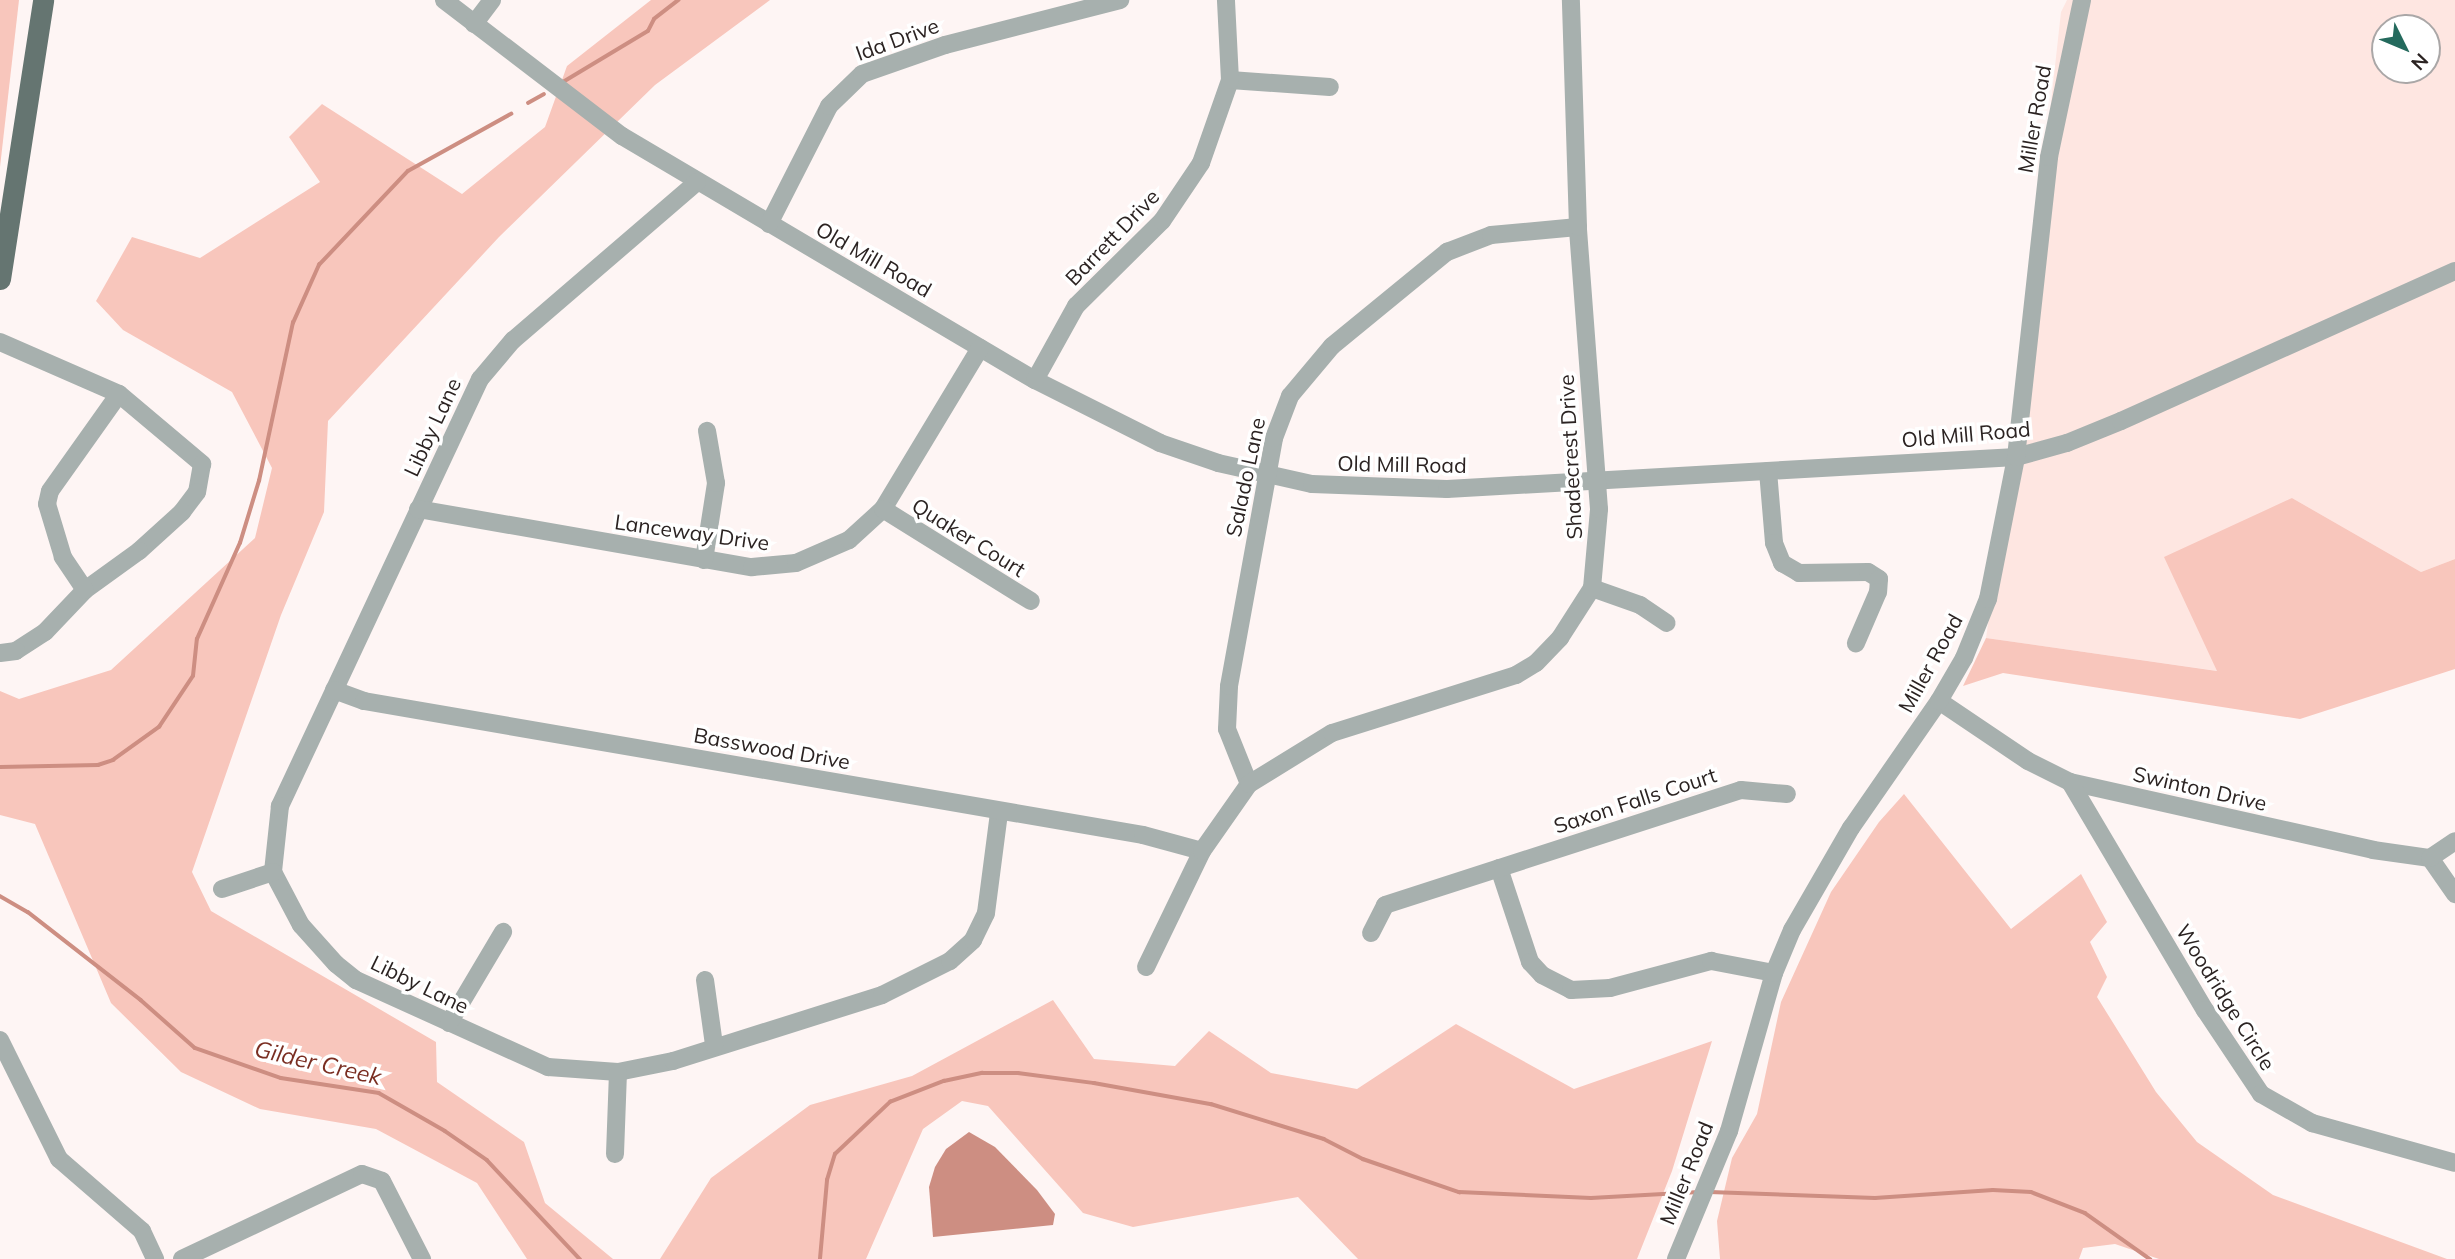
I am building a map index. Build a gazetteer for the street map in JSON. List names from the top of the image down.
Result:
{
  "streets": {
    "street": [
      "Ida Drive",
      "Miller Road",
      "Barrett Drive",
      "Old Mill Road",
      "Libby Lane",
      "Shadecrest Drive",
      "Salado Lane",
      "Lanceway Drive",
      "Quaker Court",
      "Basswood Drive",
      "Swinton Drive",
      "Saxon Falls Court",
      "Woodridge Circle"
    ]
  },
  "crossings": [
    ["Ida Drive", "Old Mill Road"],
    ["Miller Road", "Old Mill Road"],
    ["Miller Road", "Swinton Drive"],
    ["Barrett Drive", "Old Mill Road"],
    ["Old Mill Road", "Libby Lane"],
    ["Old Mill Road", "Shadecrest Drive"],
    ["Old Mill Road", "Salado Lane"],
    ["Old Mill Road", "Lanceway Drive"],
    ["Libby Lane", "Lanceway Drive"],
    ["Libby Lane", "Basswood Drive"],
    ["Shadecrest Drive", "Salado Lane"],
    ["Lanceway Drive", "Quaker Court"],
    ["Swinton Drive", "Woodridge Circle"]
  ],
  "water": ["Gilder Creek"],
  "north": "bottom right"
}
